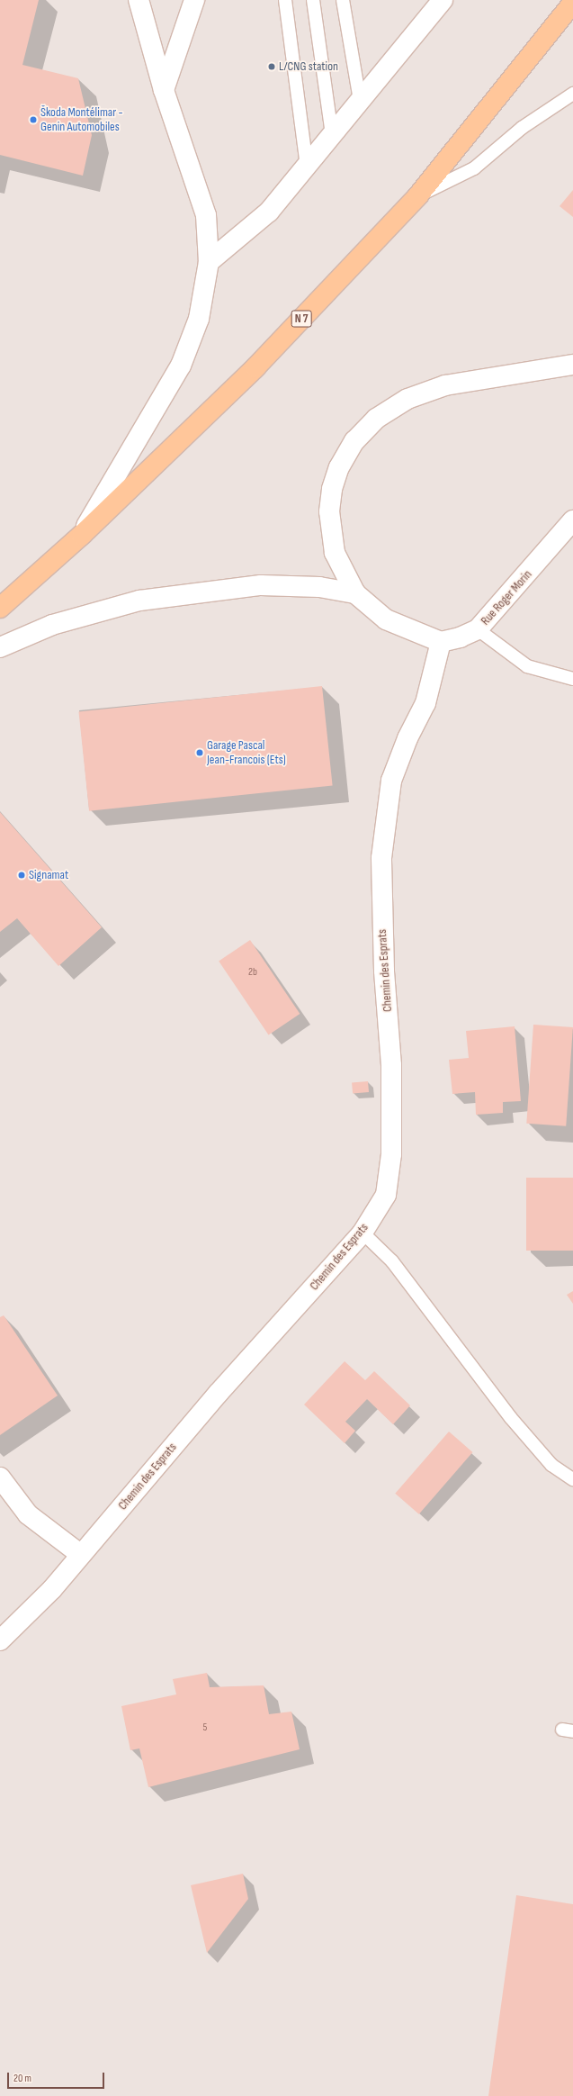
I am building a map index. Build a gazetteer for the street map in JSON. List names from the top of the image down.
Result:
{
  "streets": {
    "main road": ["N 7"],
    "street": ["Rue Roger Morin", "Chemin des Esprats"]
  },
  "crossings": [
    ["Rue Roger Morin", "Chemin des Esprats"]
  ],
  "places": [
    "L/CNG station",
    "Škoda Montélimar - Genin Automobiles",
    "Garage Pascal Jean-Francois (Ets)",
    "Signamat"
  ],
  "house_numbers": ["2b", "5"],
  "scale_bar": "20 m"
}
